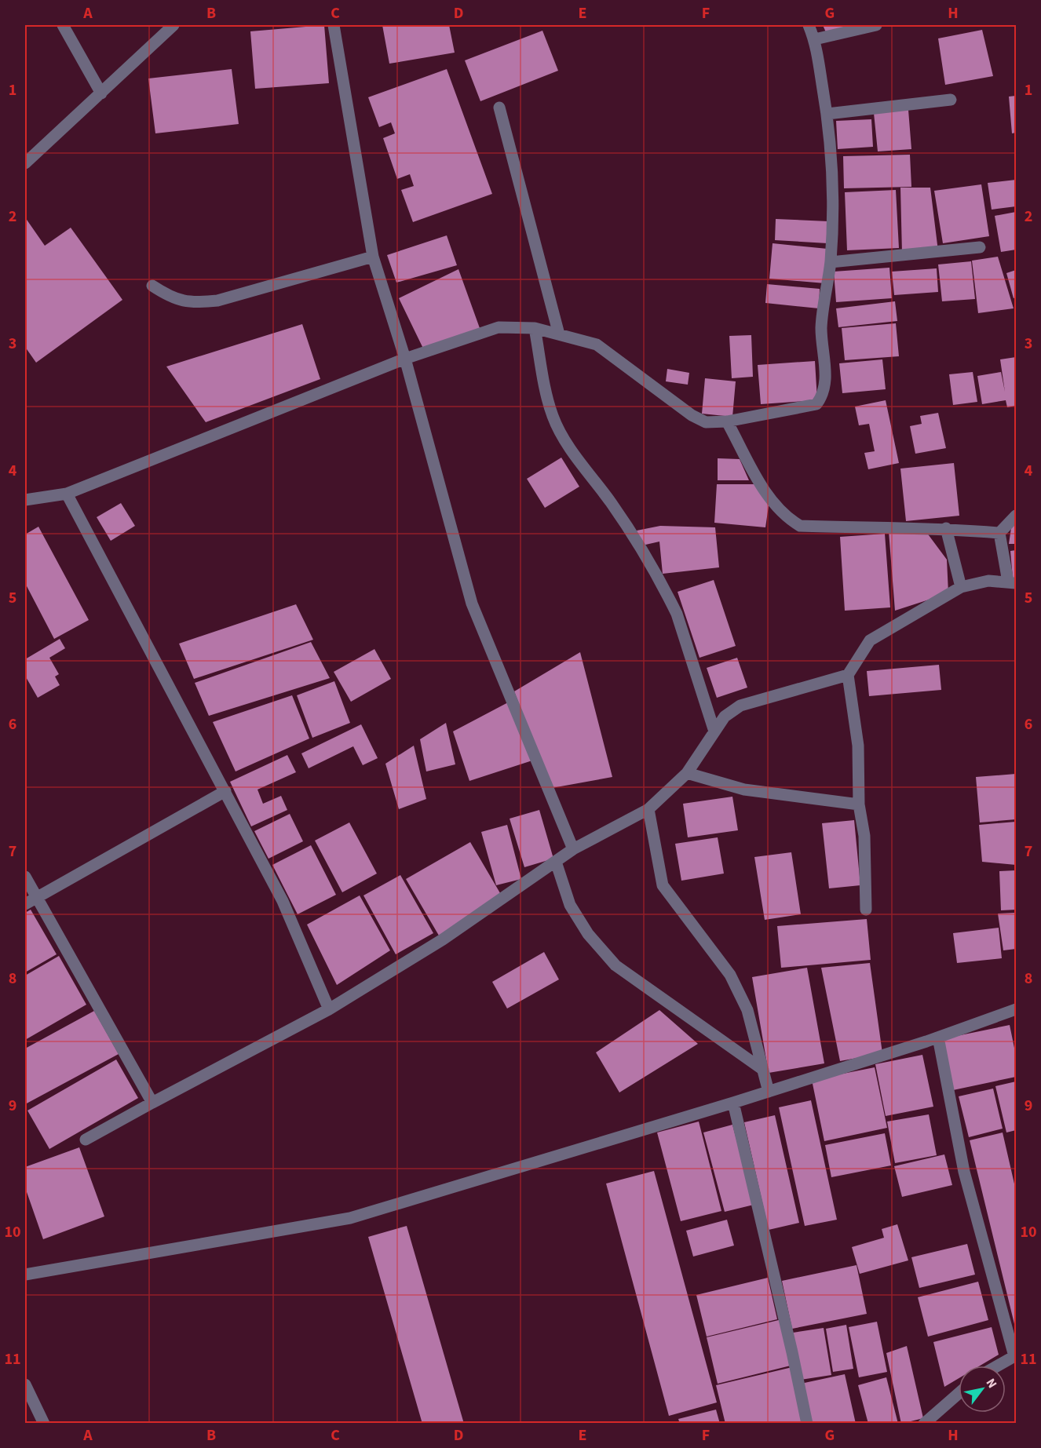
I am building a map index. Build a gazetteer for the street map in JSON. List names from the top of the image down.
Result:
{
  "north": "top right",
  "grid": {
    "columns": [
      "A",
      "B",
      "C",
      "D",
      "E",
      "F",
      "G",
      "H"
    ],
    "rows": [
      "1",
      "2",
      "3",
      "4",
      "5",
      "6",
      "7",
      "8",
      "9",
      "10",
      "11"
    ]
  }
}
